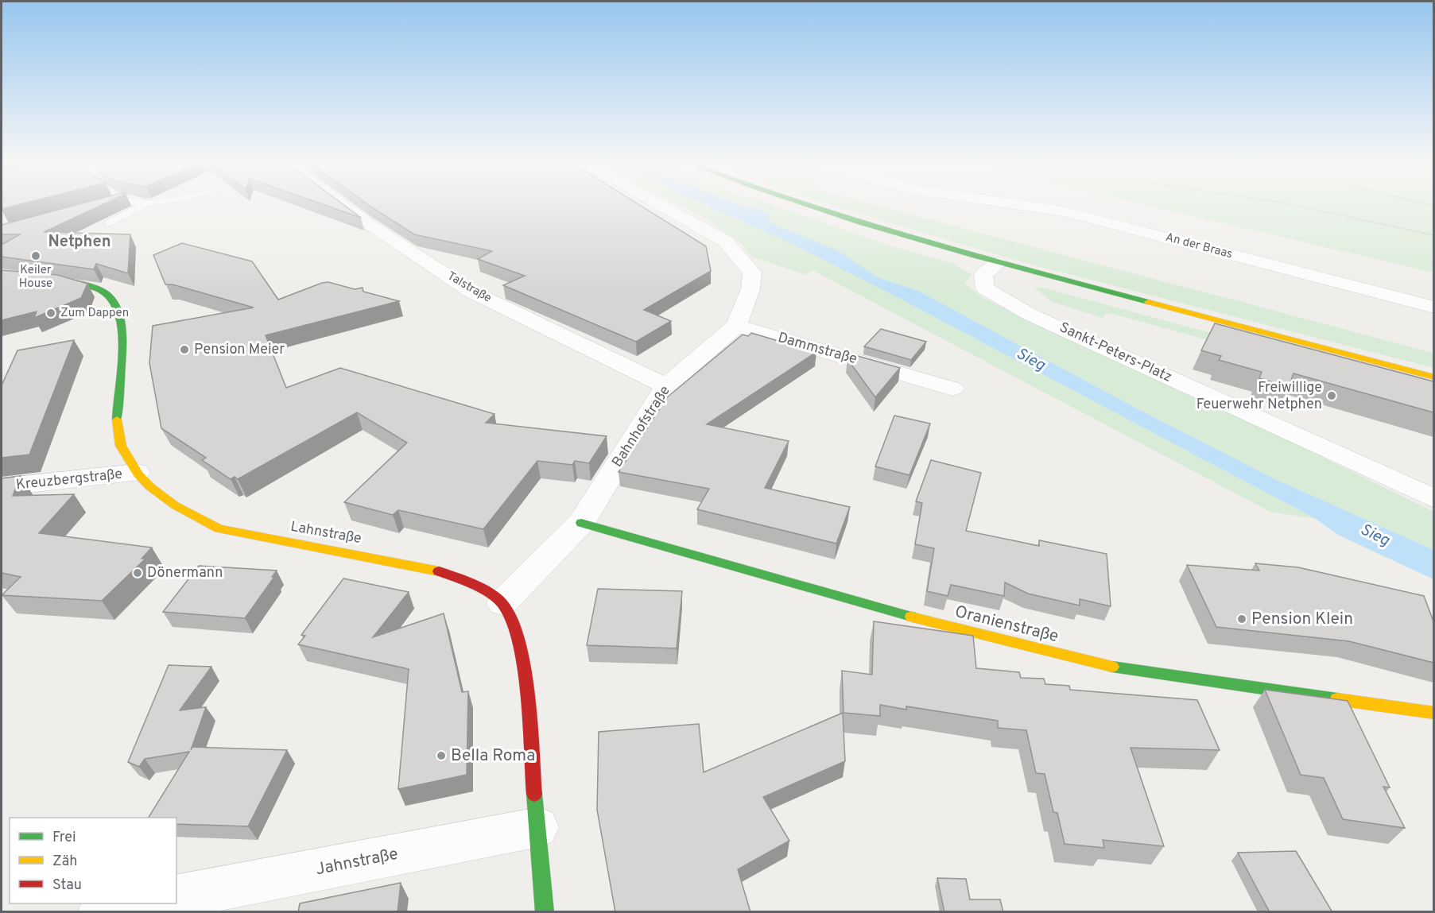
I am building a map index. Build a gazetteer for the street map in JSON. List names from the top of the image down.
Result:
{
  "streets": {
    "street": [
      "An der Braas",
      "Talstraße",
      "Dammstraße",
      "Sankt-Peters-Platz",
      "Bahnhofstraße",
      "Kreuzbergstraße",
      "Lahnstraße",
      "Oranienstraße",
      "Jahnstraße"
    ]
  },
  "crossings": [
    ["Talstraße", "Bahnhofstraße"],
    ["Dammstraße", "Bahnhofstraße"],
    ["Bahnhofstraße", "Lahnstraße"],
    ["Bahnhofstraße", "Oranienstraße"],
    ["Kreuzbergstraße", "Lahnstraße"]
  ],
  "districts": ["Netphen"],
  "water": ["Sieg"],
  "places": [
    "Keiler House",
    "Zum Dappen",
    "Pension Meier",
    "Freiwillige Feuerwehr Netphen",
    "Dönermann",
    "Pension Klein",
    "Bella Roma"
  ],
  "legend": ["Frei", "Zäh", "Stau"]
}
